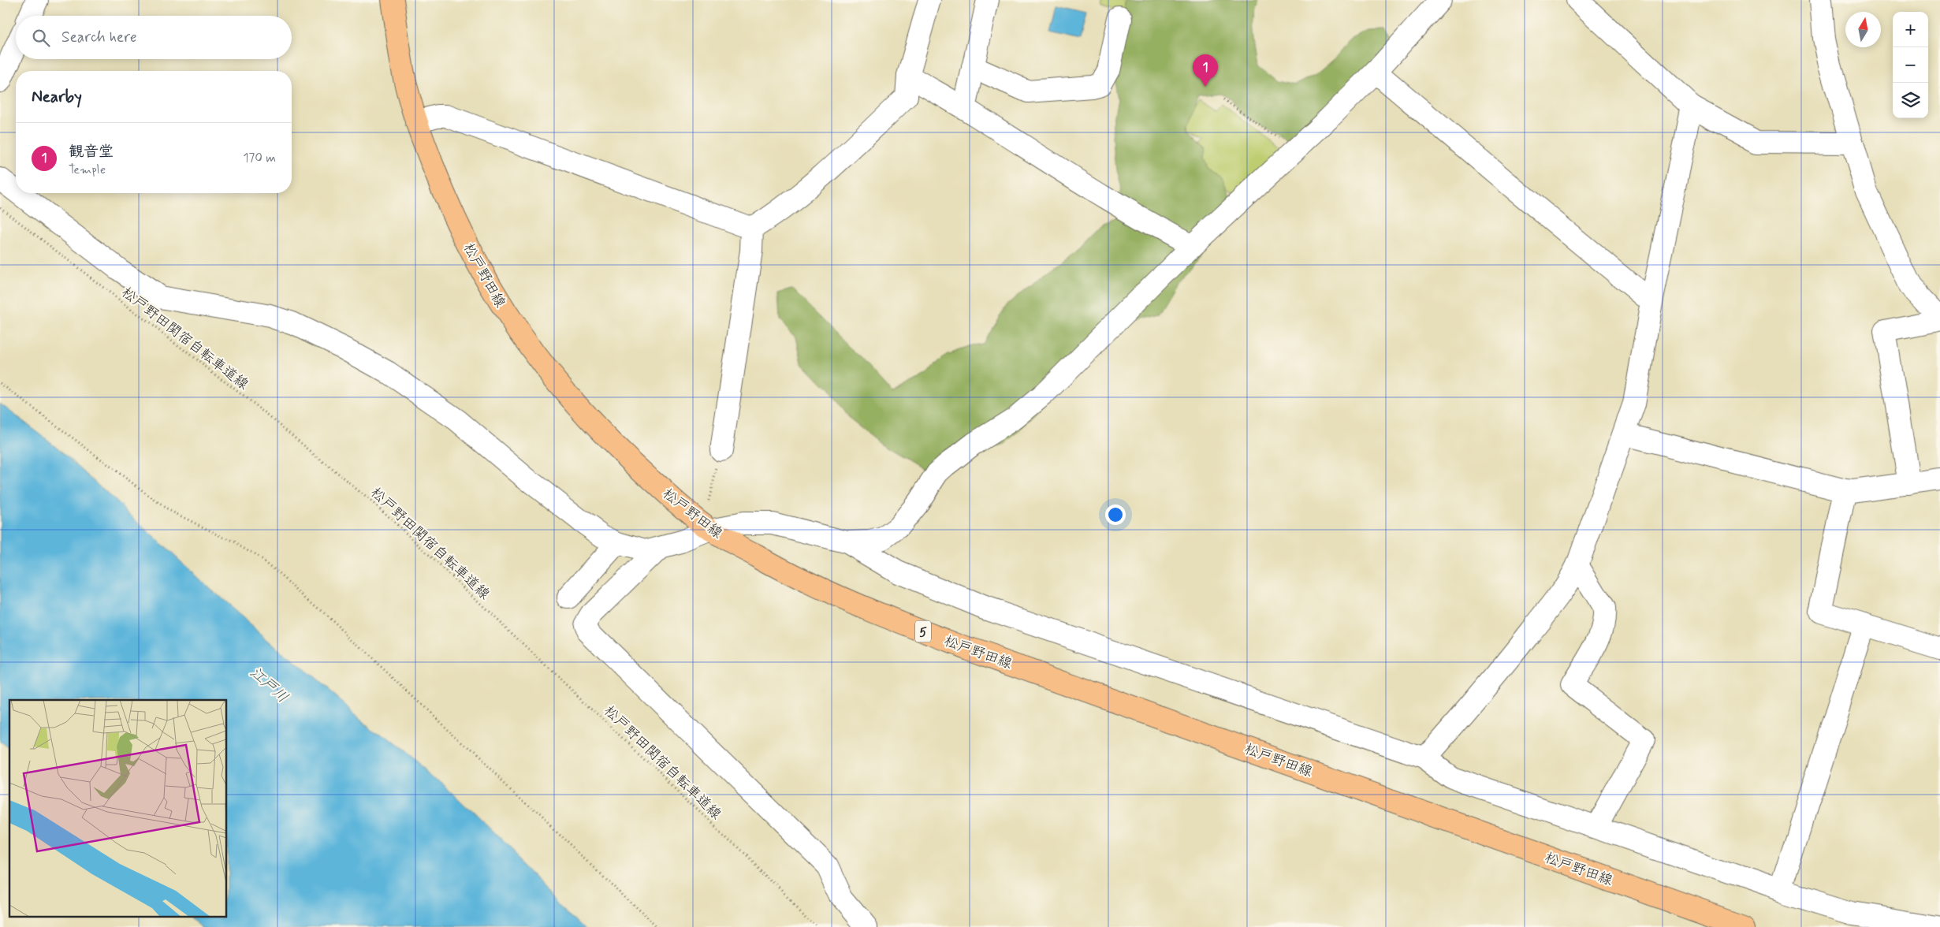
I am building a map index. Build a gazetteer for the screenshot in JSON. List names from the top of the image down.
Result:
{
  "streets": {
    "main road": ["松戸野田線", "5"],
    "path": ["松戸野田関宿自転車道線"]
  },
  "water": ["江戸川"],
  "north": "top",
  "page": {
    "map_buttons": ["+", "−"],
    "search": "Search here",
    "pins": "1",
    "heading": "Nearby",
    "list": [
      {
        "mark": "1",
        "name": "観音堂",
        "note": "Temple",
        "value": "170 m"
      }
    ]
  }
}
